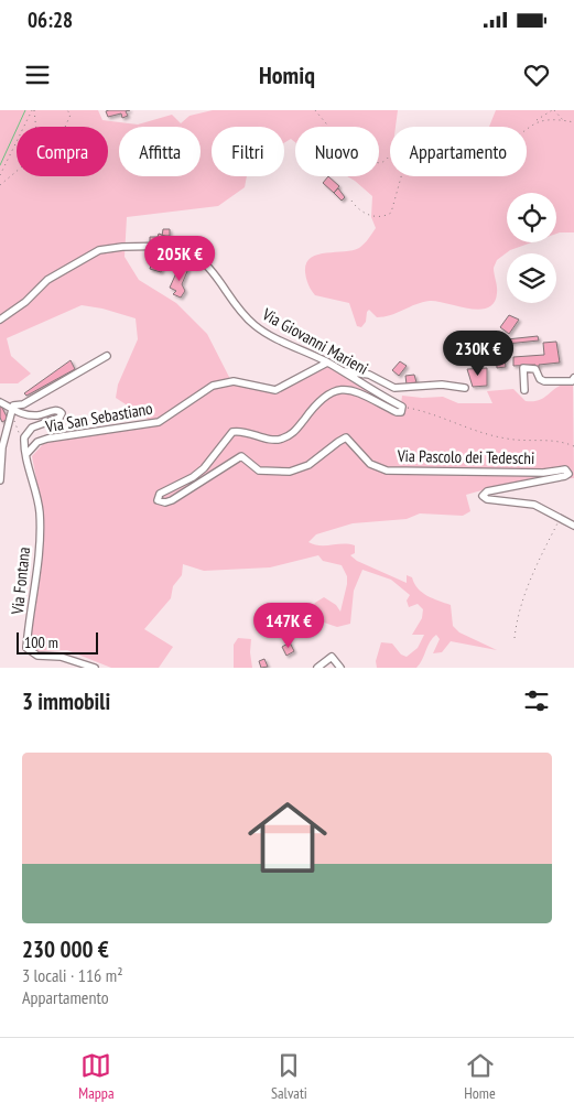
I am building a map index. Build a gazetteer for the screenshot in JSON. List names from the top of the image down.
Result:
{
  "streets": {
    "street": [
      "Via Giovanni Marieni",
      "Via San Sebastiano",
      "Via Pascolo dei Tedeschi",
      "Via Fontana"
    ]
  },
  "crossings": [
    ["Via Giovanni Marieni", "Via San Sebastiano"],
    ["Via Giovanni Marieni", "Via Pascolo dei Tedeschi"],
    ["Via San Sebastiano", "Via Fontana"]
  ],
  "scale_bar": "100 m",
  "page": {
    "status": "06:28",
    "header": "Homiq",
    "chip": [
      "Compra",
      "Affitta",
      "Filtri",
      "Nuovo",
      "Appartamento"
    ],
    "price": ["205K €", "230K €", "147K €"],
    "scale": "100 m",
    "heading": "3 immobili",
    "list": [
      {
        "name": "230 000 €",
        "note": "3 locali · 116 m² · Appartamento"
      }
    ],
    "tabs": ["Mappa", "Salvati", "Home"]
  }
}
